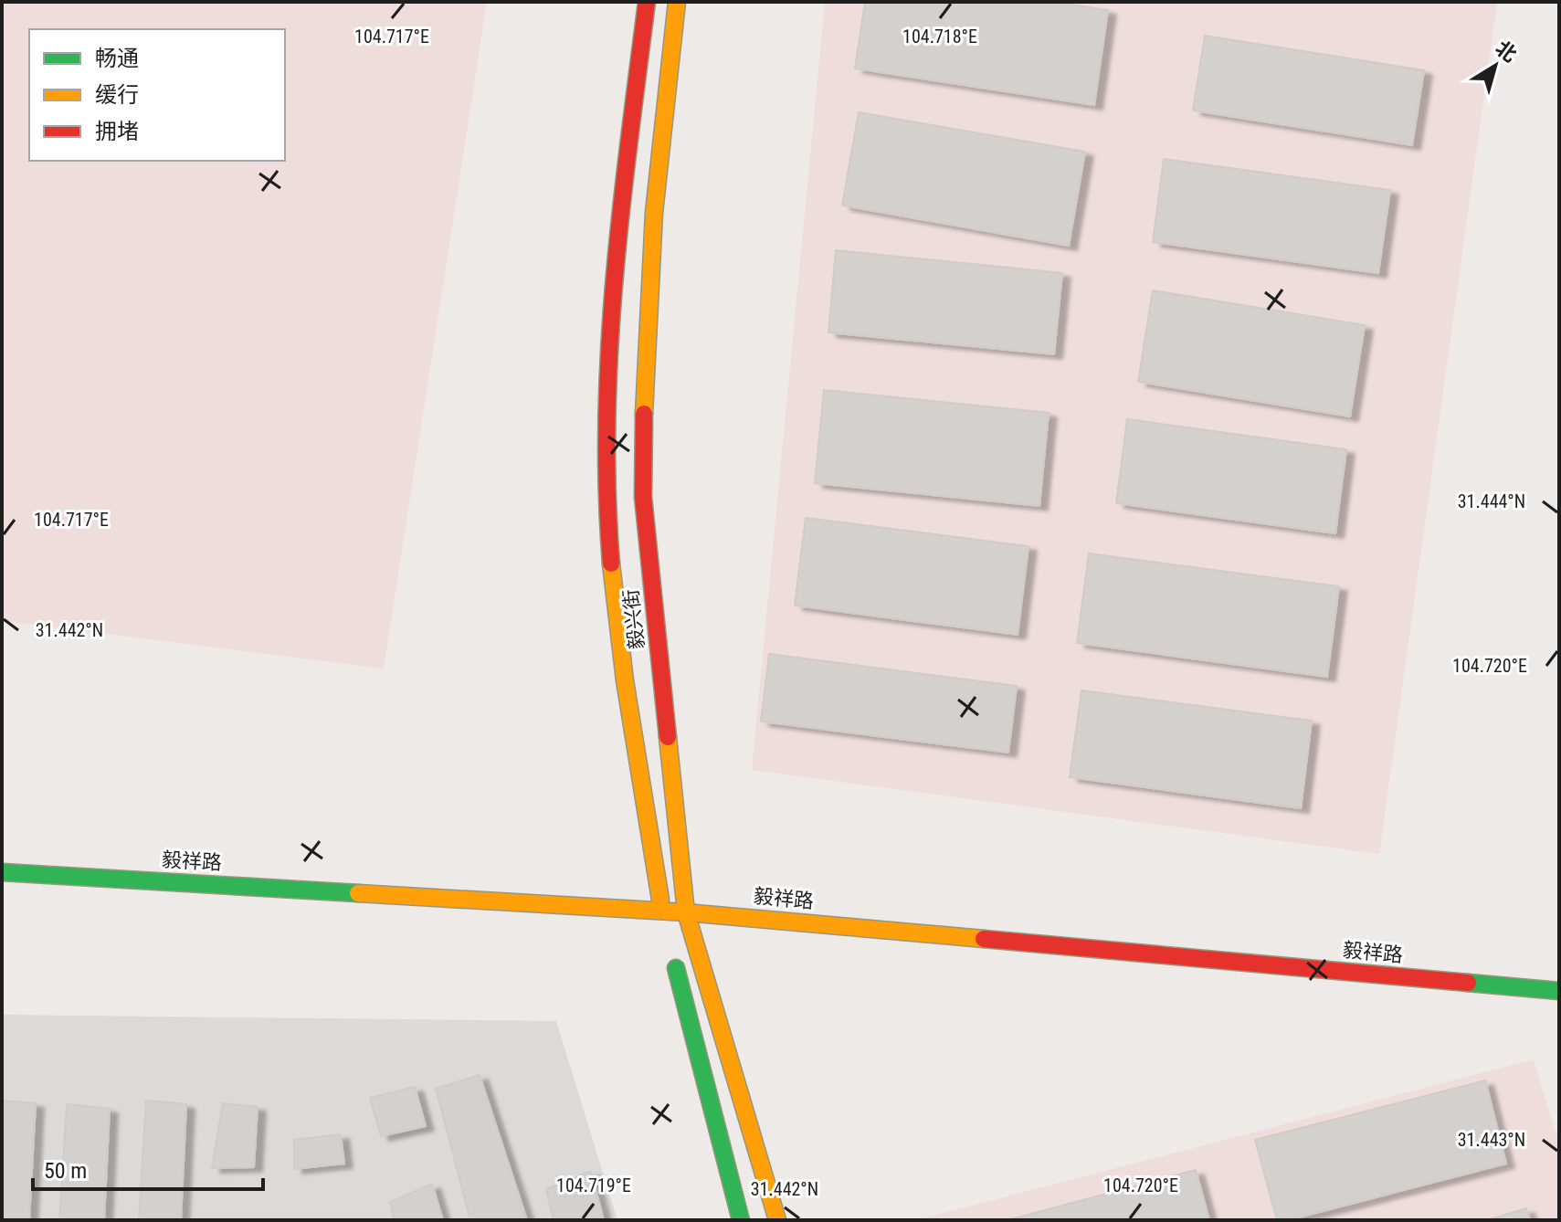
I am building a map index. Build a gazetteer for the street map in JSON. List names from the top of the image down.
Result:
{
  "streets": {
    "street": ["毅兴街", "毅祥路"]
  },
  "crossings": [
    ["毅兴街", "毅祥路"]
  ],
  "legend": ["畅通", "缓行", "拥堵"],
  "scale_bar": "50 m",
  "north": "top right",
  "coordinates": [
    "104.717°E",
    "104.718°E",
    "31.444°N",
    "31.442°N",
    "104.720°E",
    "31.443°N",
    "104.719°E"
  ]
}
